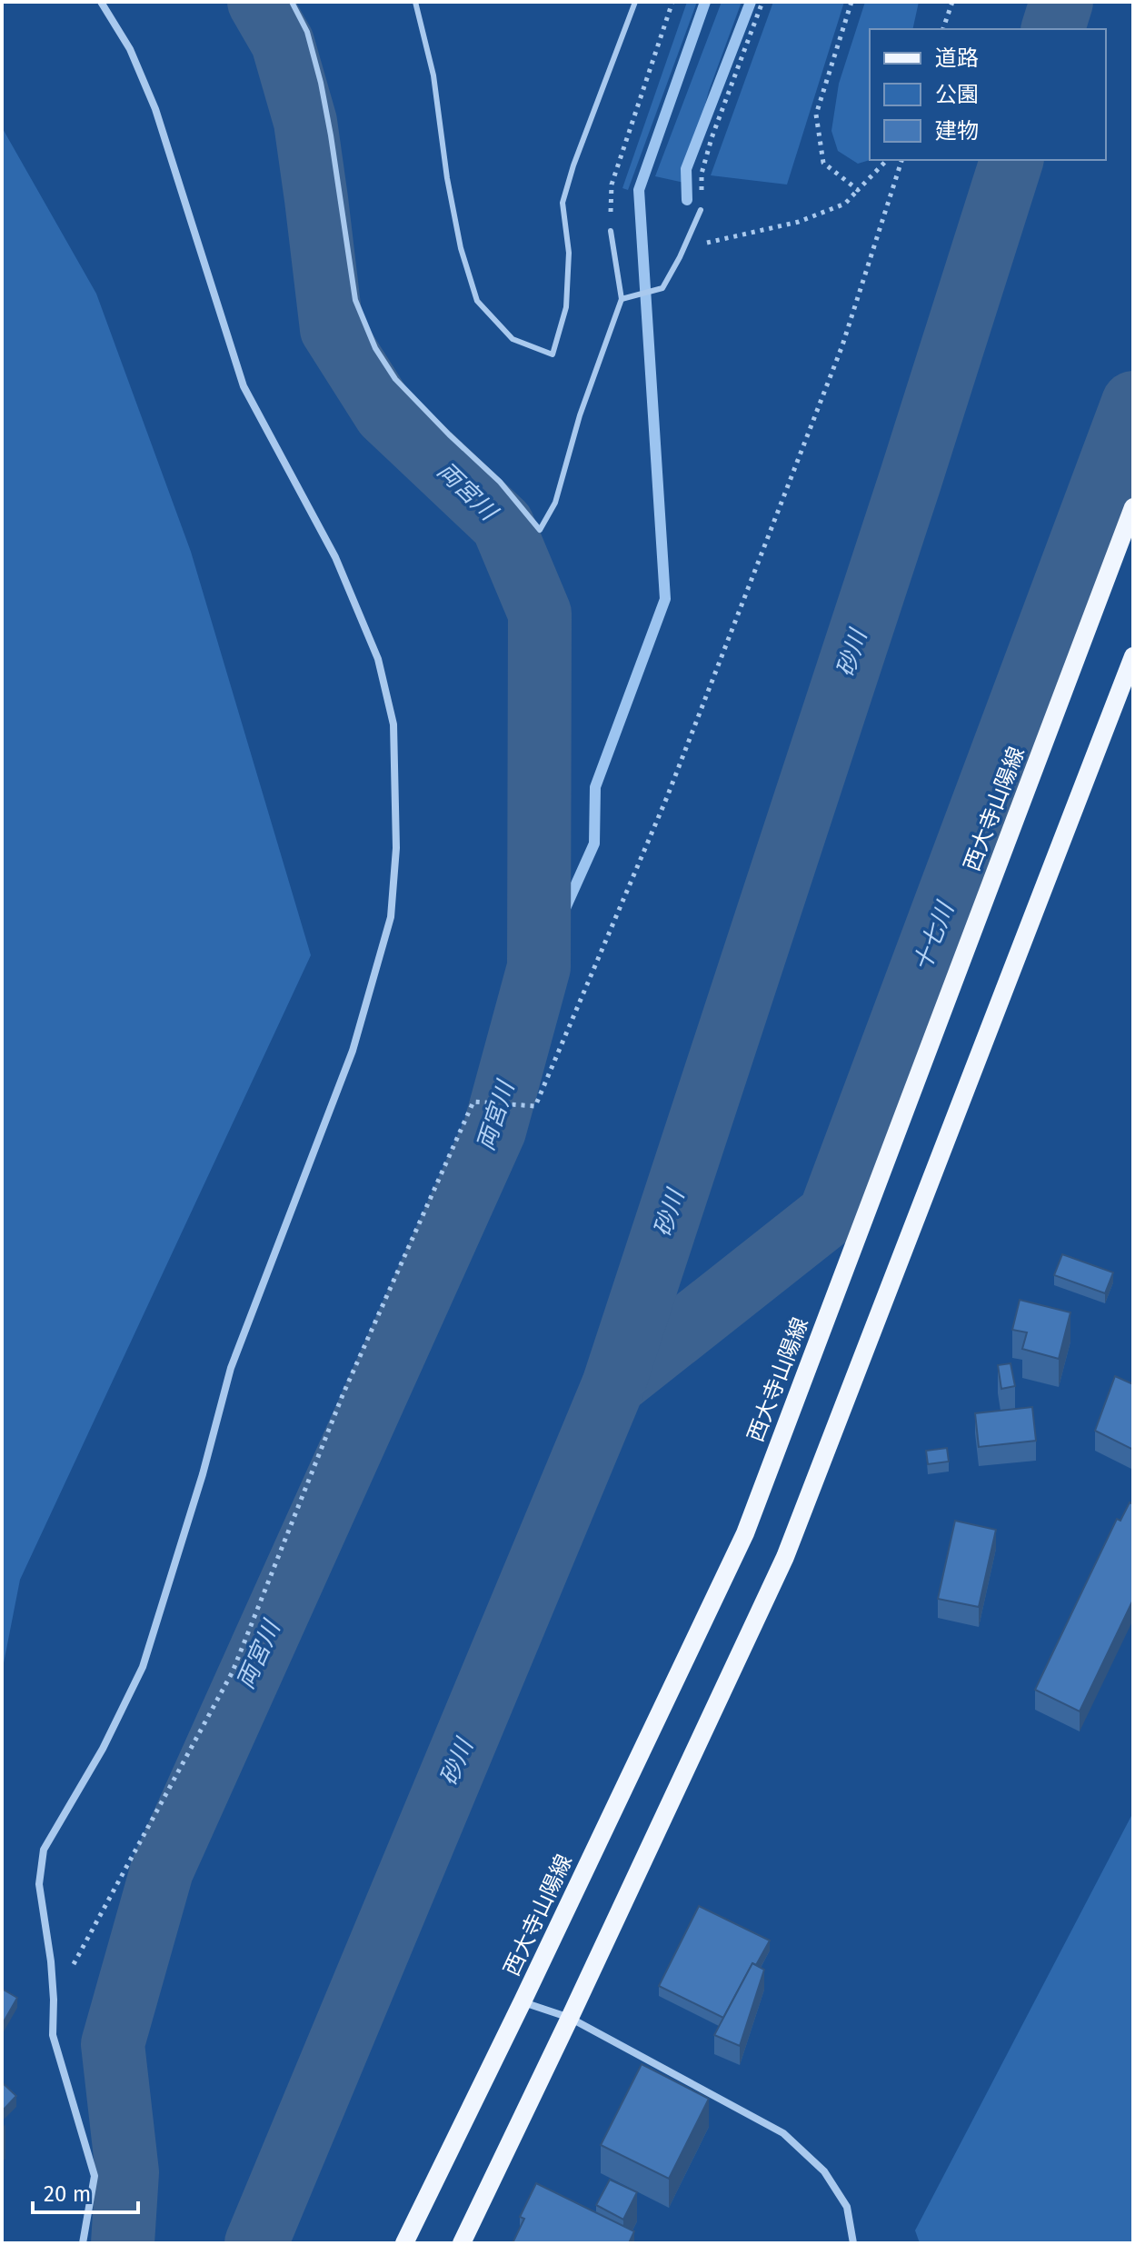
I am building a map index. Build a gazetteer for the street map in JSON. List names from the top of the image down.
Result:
{
  "streets": {
    "main road": ["西大寺山陽線"]
  },
  "water": ["両宮川", "砂川", "十七川"],
  "legend": ["道路", "公園", "建物"],
  "scale_bar": "20 m"
}
